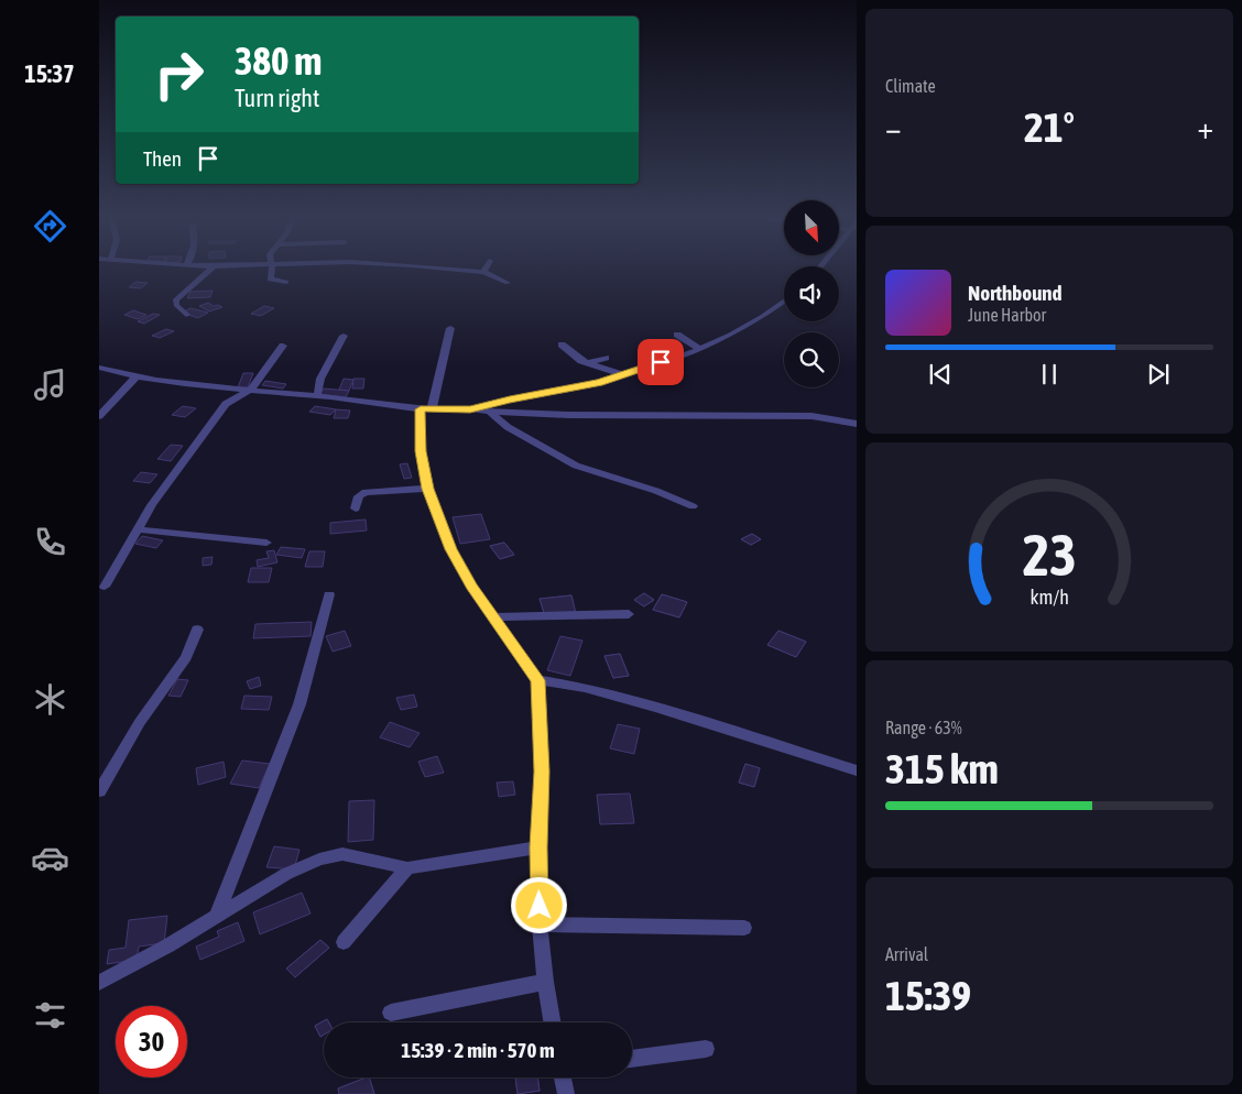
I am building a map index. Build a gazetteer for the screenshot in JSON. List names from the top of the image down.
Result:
{
  "north": "bottom right",
  "page": {
    "tabs": "15:37",
    "tile": [
      "Climate",
      ["Range · 63%", "315 km"],
      ["Arrival", "15:39"]
    ],
    "turn": ["380 m", "Turn right"],
    "heat": ["−", "21°", "+"],
    "then": "Then",
    "song": ["Northbound", "June Harbor"],
    "limit": "30",
    "trip": "15:39 · 2 min · 570 m",
    "gauge": ["23", "km/h"]
  }
}
